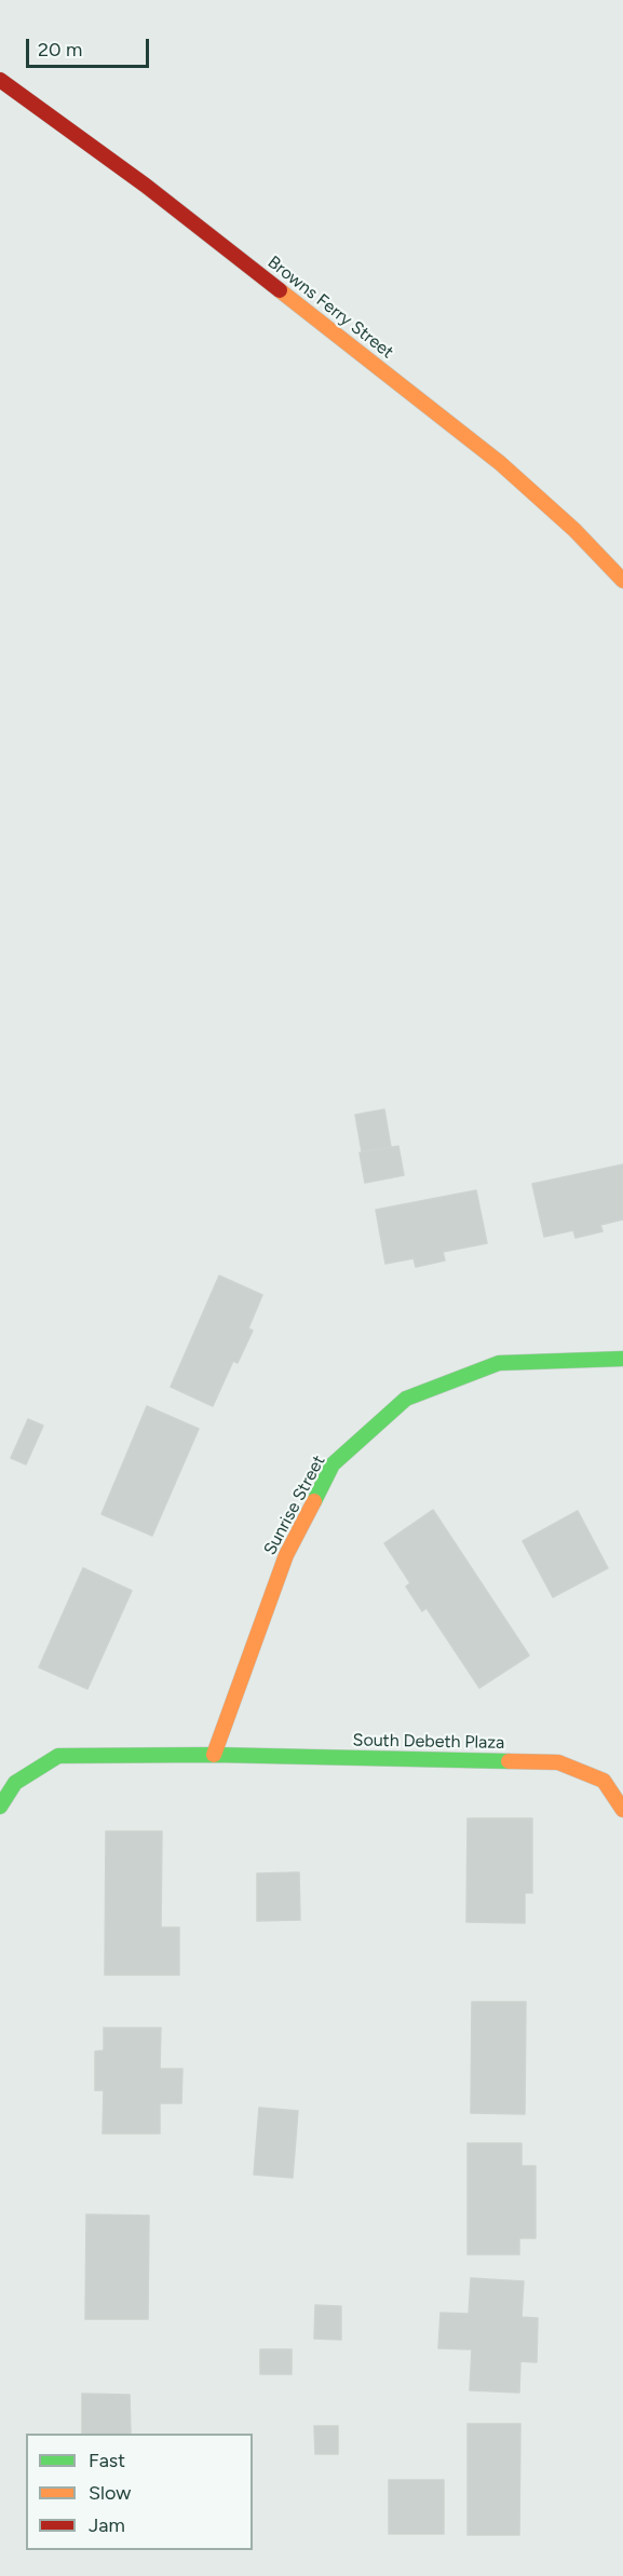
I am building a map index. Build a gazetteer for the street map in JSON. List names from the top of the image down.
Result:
{
  "streets": {
    "street": ["Browns Ferry Street", "Sunrise Street", "South Debeth Plaza"]
  },
  "crossings": [
    ["Sunrise Street", "South Debeth Plaza"]
  ],
  "legend": ["Fast", "Slow", "Jam"],
  "scale_bar": "20 m"
}
